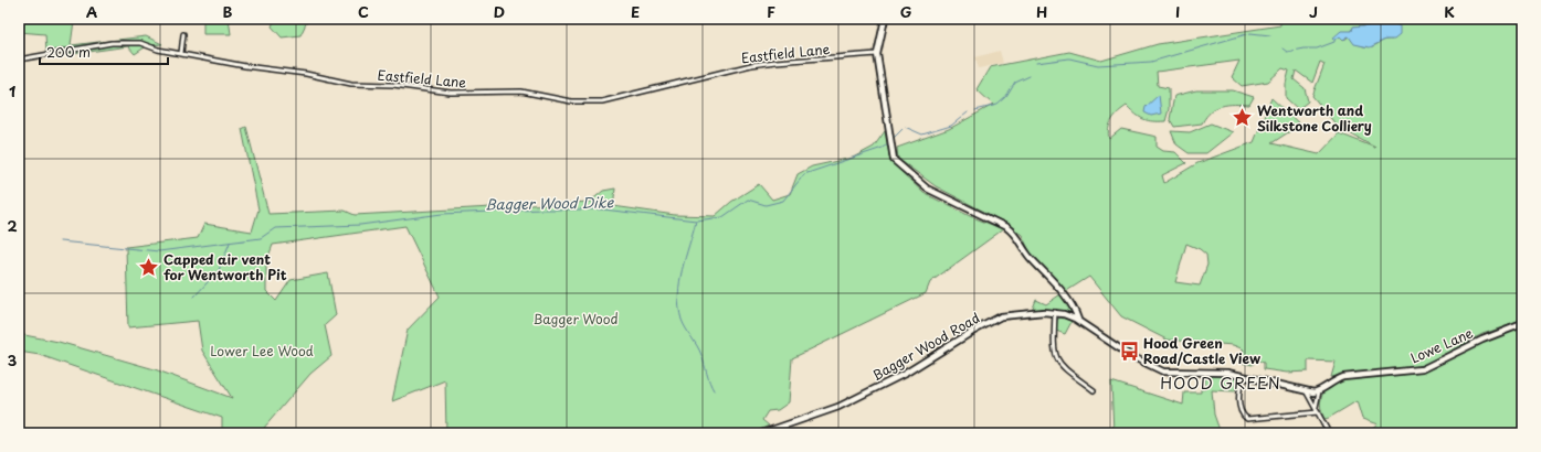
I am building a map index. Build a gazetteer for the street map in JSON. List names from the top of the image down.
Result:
{
  "streets": {
    "street": ["Eastfield Lane", "Lowe Lane", "Bagger Wood Road"]
  },
  "districts": ["HOOD GREEN"],
  "water": ["Bagger Wood Dike"],
  "parks": ["Bagger Wood", "Lower Lee Wood"],
  "places": {
    "place": ["Wentworth and Silkstone Colliery", "Capped air vent for Wentworth Pit"],
    "bus stop": ["Hood Green Road/Castle View"]
  },
  "scale_bar": "200 m",
  "grid": {
    "columns": [
      "A",
      "B",
      "C",
      "D",
      "E",
      "F",
      "G",
      "H",
      "I",
      "J",
      "K"
    ],
    "rows": ["1", "2", "3"]
  }
}
